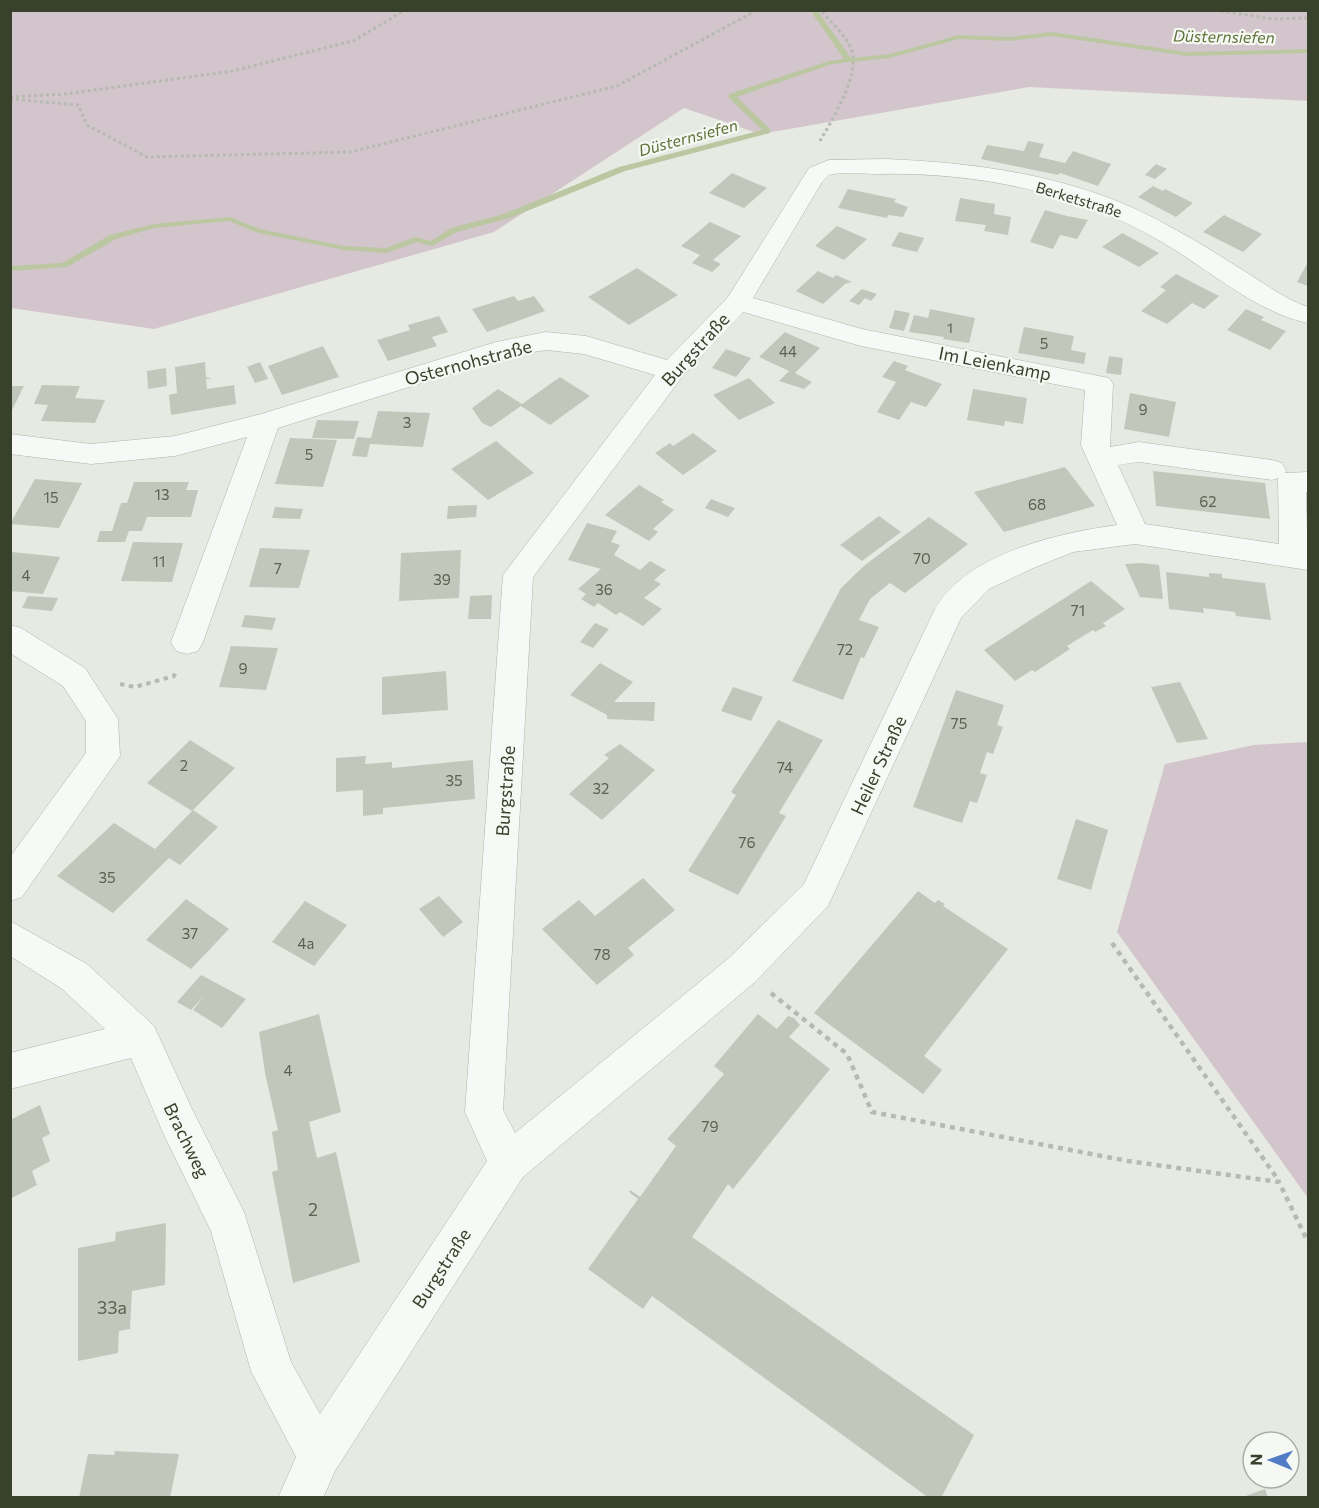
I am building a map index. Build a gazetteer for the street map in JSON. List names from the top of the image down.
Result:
{
  "streets": {
    "street": [
      "Berketstraße",
      "Burgstraße",
      "Osternohstraße",
      "Im Leienkamp",
      "Heiler Straße",
      "Brachweg"
    ]
  },
  "crossings": [
    ["Berketstraße", "Burgstraße"],
    ["Burgstraße", "Osternohstraße"],
    ["Burgstraße", "Im Leienkamp"],
    ["Burgstraße", "Heiler Straße"],
    ["Burgstraße", "Brachweg"],
    ["Im Leienkamp", "Heiler Straße"]
  ],
  "water": ["Düsternsiefen"],
  "house_numbers": [
    "1",
    "5",
    "44",
    "9",
    "3",
    "5",
    "13",
    "15",
    "62",
    "68",
    "70",
    "11",
    "7",
    "4",
    "39",
    "36",
    "71",
    "72",
    "9",
    "75",
    "2",
    "74",
    "35",
    "32",
    "76",
    "35",
    "37",
    "4a",
    "78",
    "4",
    "79",
    "2",
    "33a"
  ],
  "north": "left"
}
